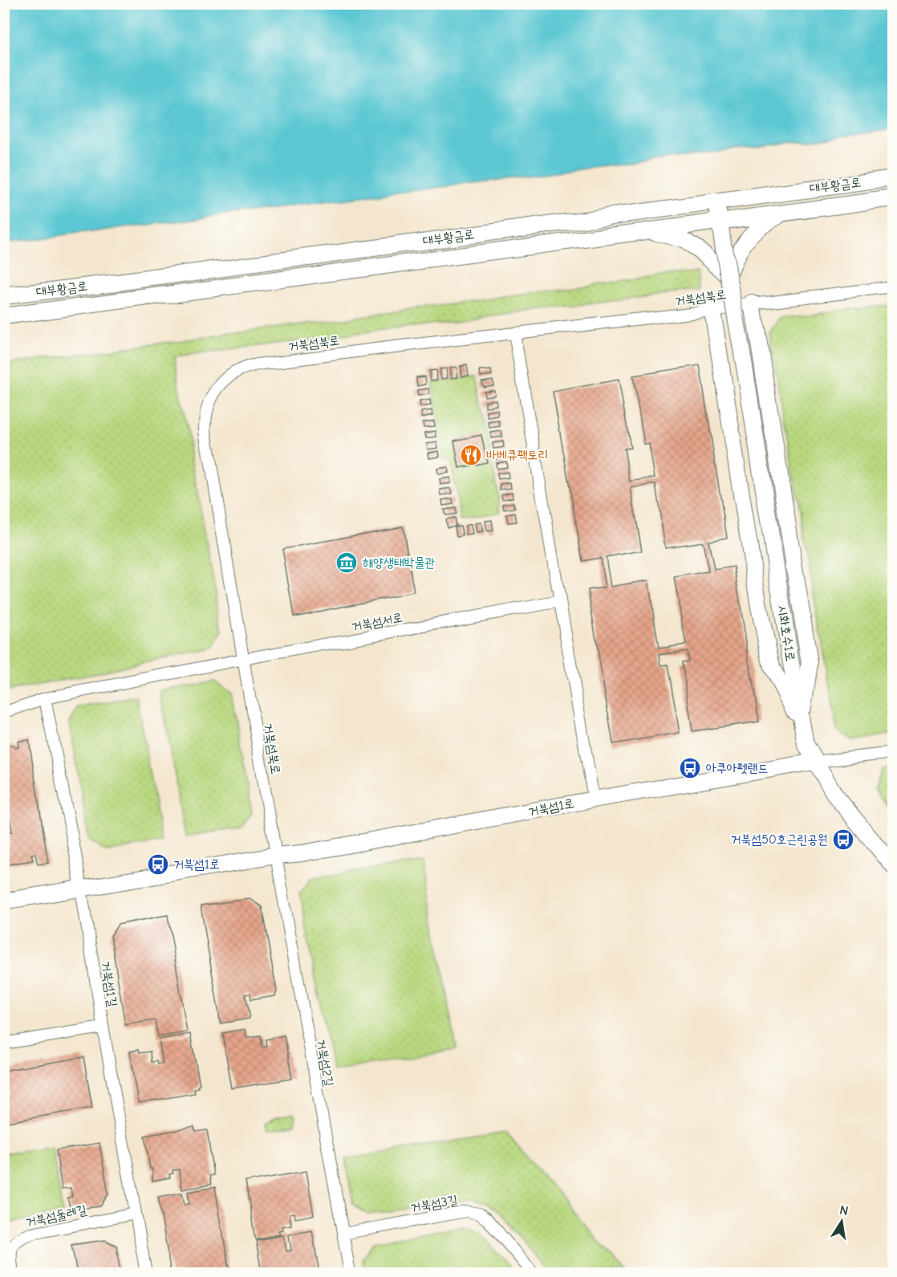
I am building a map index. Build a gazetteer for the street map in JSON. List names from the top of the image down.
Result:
{
  "streets": {
    "main road": ["대부황금로", "시화호수1로", "거북섬1로"],
    "street": [
      "거북섬북로",
      "거북섬서로",
      "거북섬1길",
      "거북섬2길",
      "거북섬3길",
      "거북섬둘레길"
    ]
  },
  "crossings": [
    ["대부황금로", "시화호수1로"],
    ["거북섬북로", "거북섬서로"],
    ["거북섬북로", "거북섬1로"],
    ["거북섬북로", "거북섬2길"],
    ["거북섬서로", "거북섬1길"],
    ["시화호수1로", "거북섬1로"],
    ["거북섬1로", "거북섬1길"],
    ["거북섬1로", "거북섬2길"],
    ["거북섬1길", "거북섬둘레길"],
    ["거북섬2길", "거북섬3길"]
  ],
  "places": {
    "restaurant": ["바베큐팩토리"],
    "museum": ["해양생태박물관"],
    "bus stop": ["아쿠아펫랜드", "거북섬50호근린공원", "거북섬1로"]
  },
  "north": "top"
}
